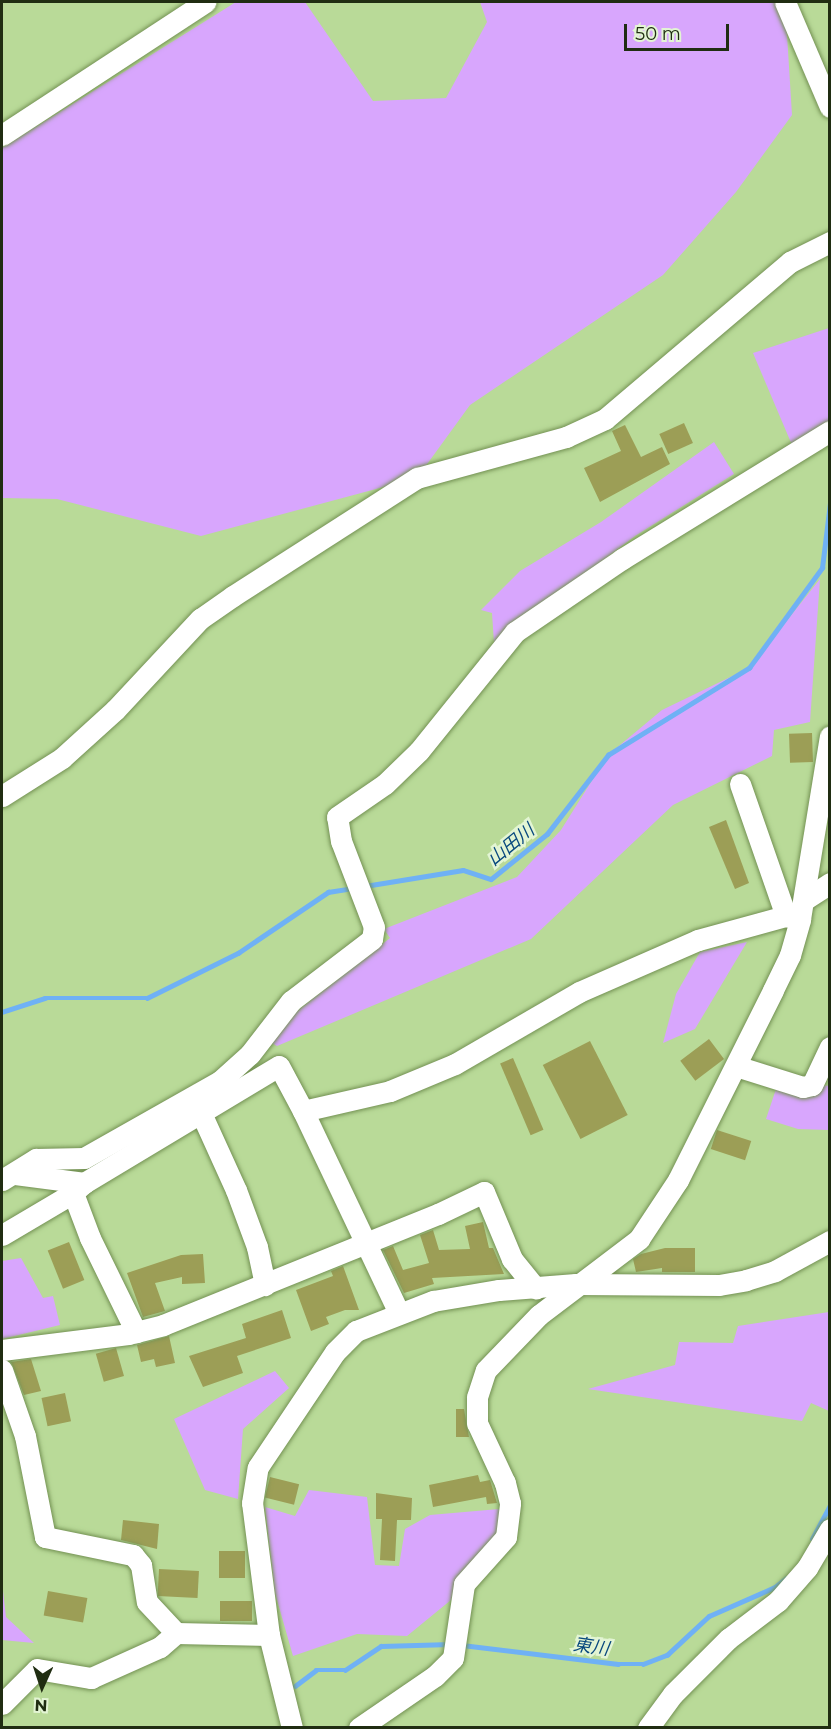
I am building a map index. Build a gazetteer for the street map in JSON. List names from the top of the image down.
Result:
{
  "water": ["山田川", "東川"],
  "scale_bar": "50 m",
  "north": "bottom"
}
